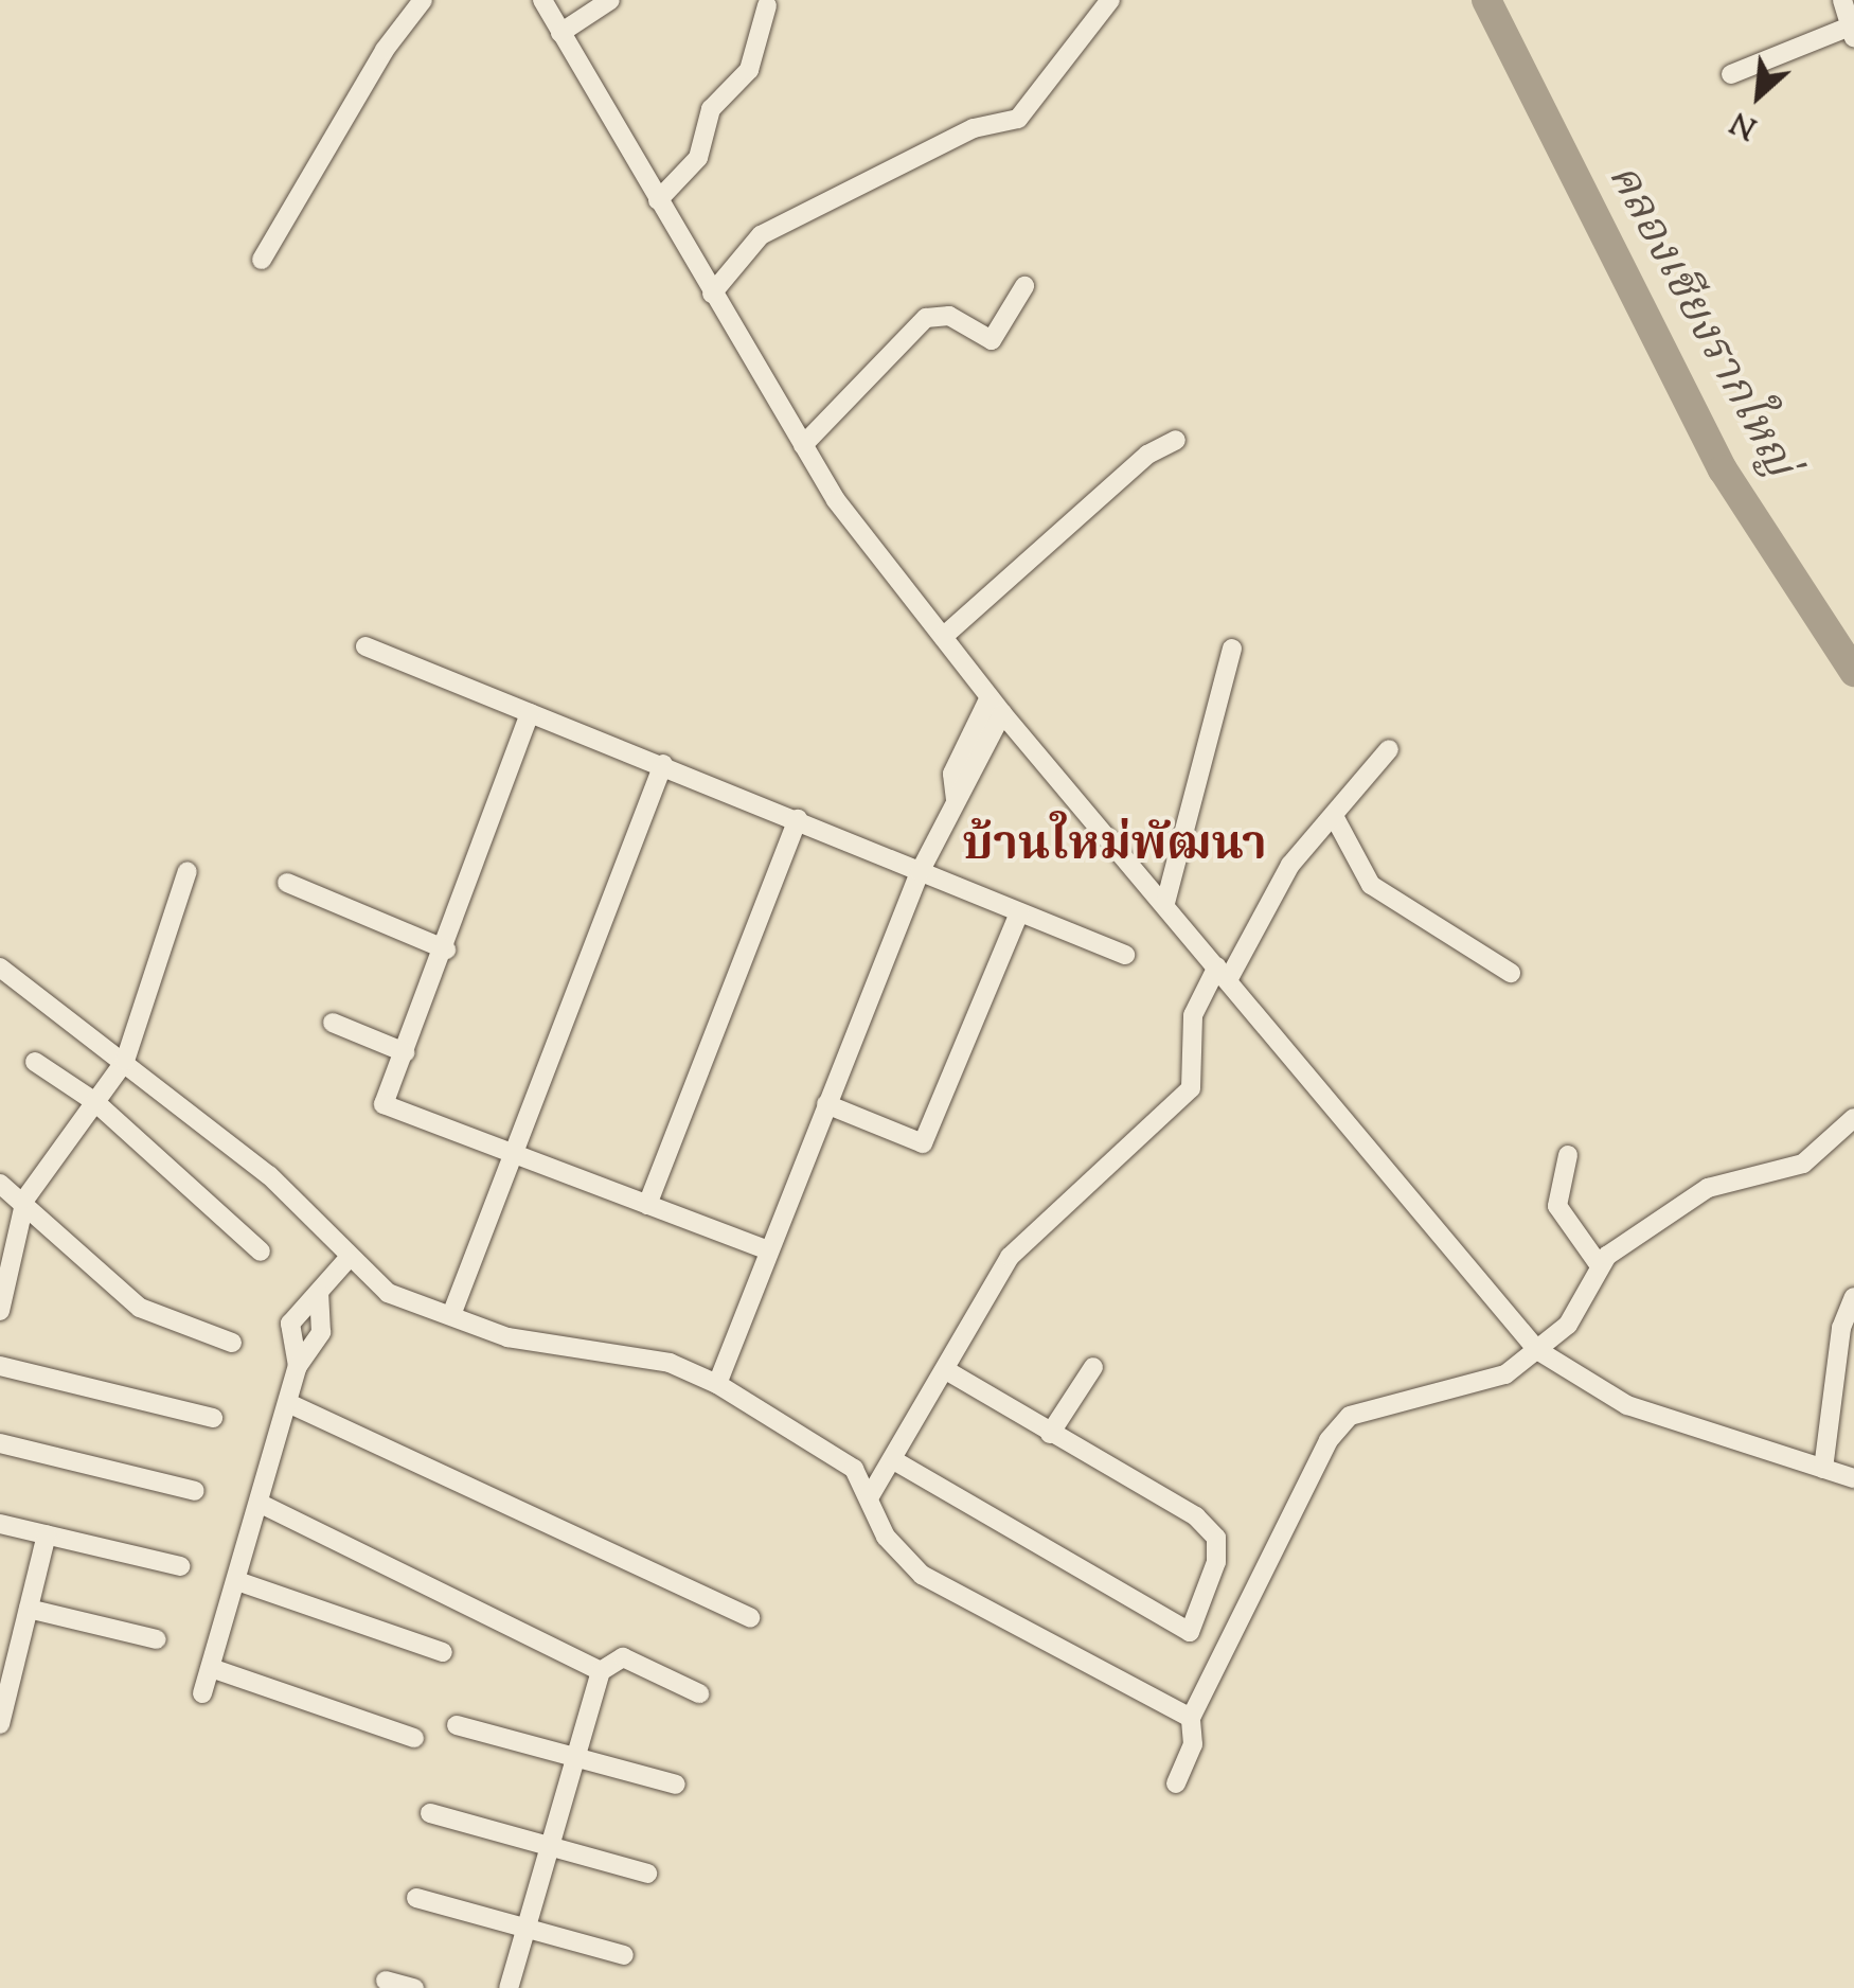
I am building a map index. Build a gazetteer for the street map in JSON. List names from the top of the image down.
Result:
{
  "districts": ["บ้านใหม่พัฒนา"],
  "water": ["คลองเชียงรากใหญ่"],
  "north": "bottom left"
}
